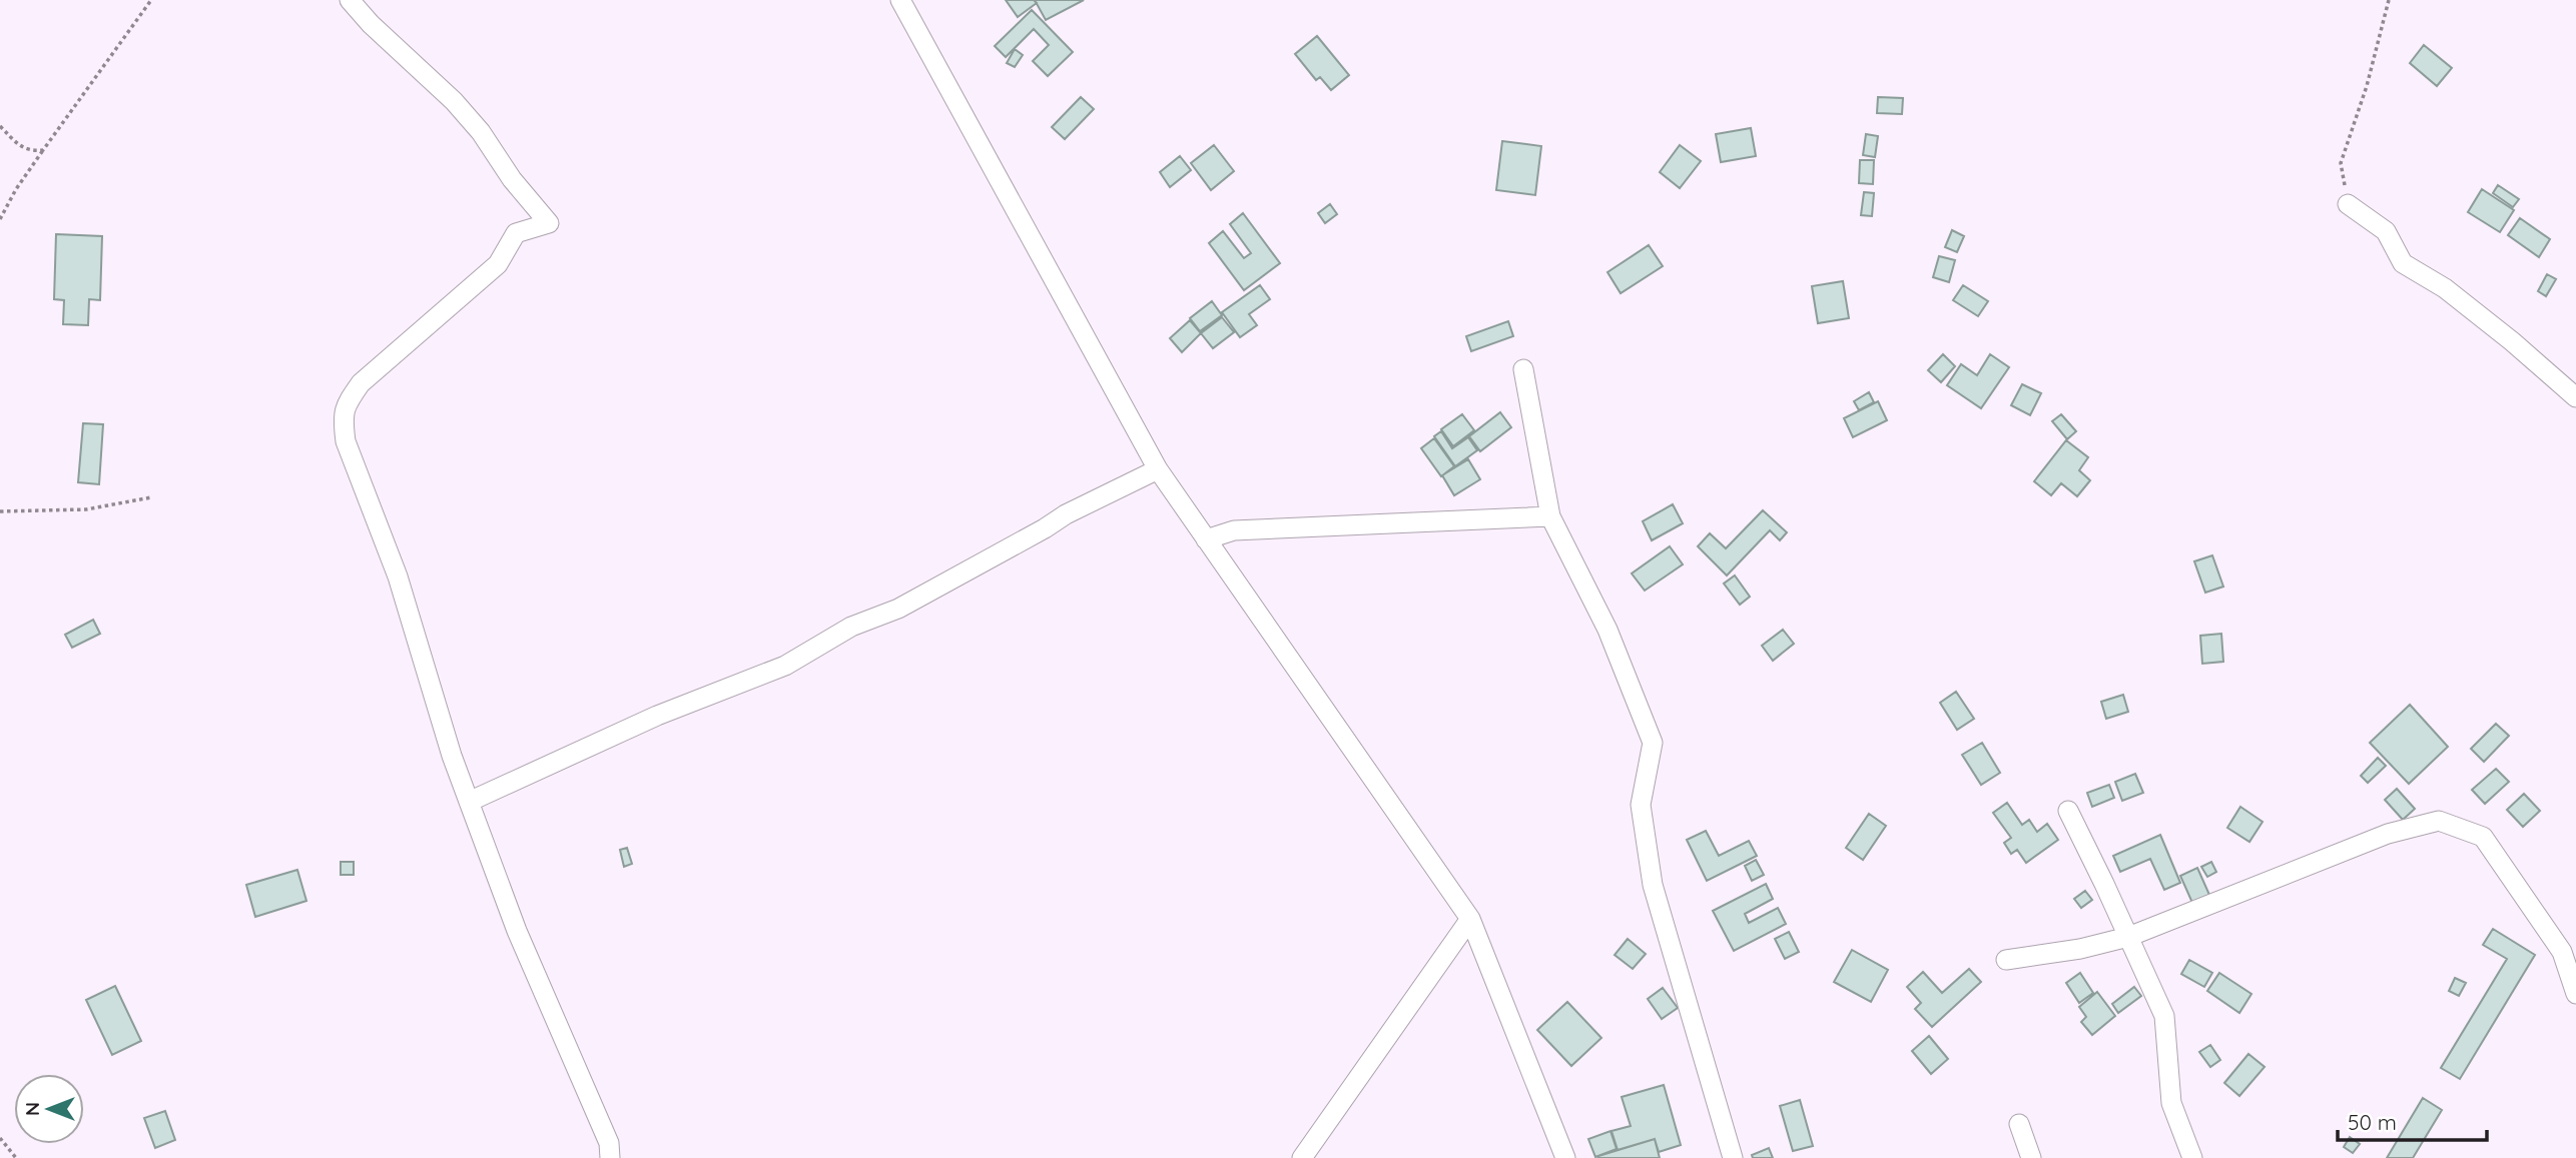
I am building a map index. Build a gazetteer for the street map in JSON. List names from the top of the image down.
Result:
{
  "scale_bar": "50 m",
  "north": "left"
}
